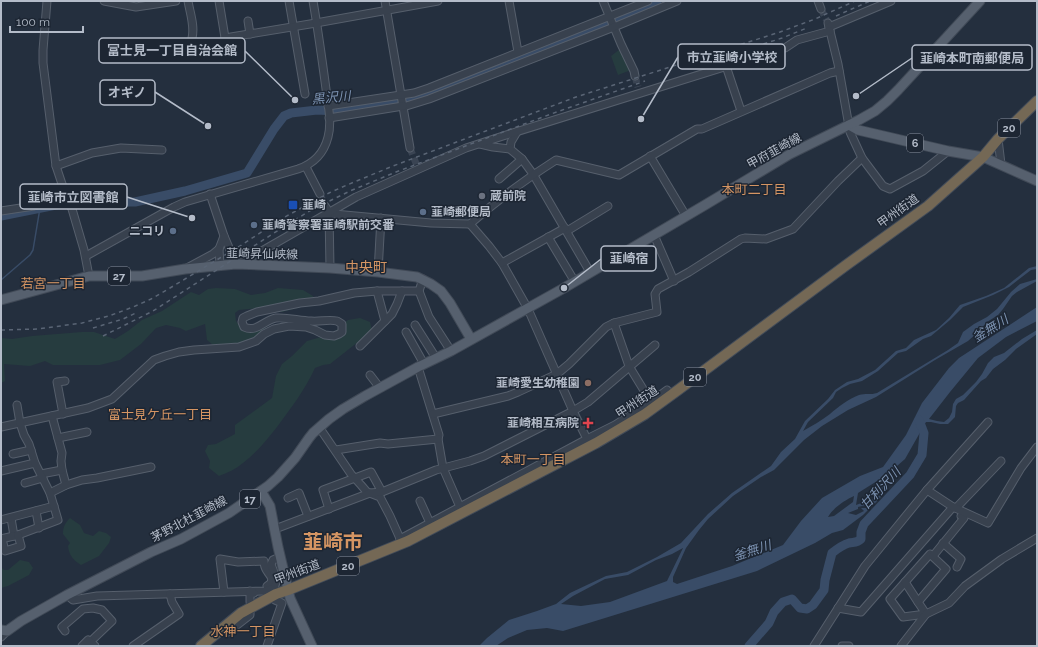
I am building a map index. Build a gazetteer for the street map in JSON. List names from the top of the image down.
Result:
{
  "streets": {
    "highway": ["20", "甲州街道"],
    "main road": [
      "6",
      "甲府韮崎線",
      "韮崎昇仙峡線",
      "27",
      "17",
      "茅野北杜韮崎線"
    ]
  },
  "crossings": [
    ["6", "甲府韮崎線"],
    ["6", "甲州街道"],
    ["甲府韮崎線", "韮崎昇仙峡線"],
    ["甲府韮崎線", "茅野北杜韮崎線"],
    ["韮崎昇仙峡線", "茅野北杜韮崎線"]
  ],
  "districts": [
    "本町二丁目",
    "中央町",
    "若宮一丁目",
    "富士見ケ丘一丁目",
    "本町一丁目",
    "韮崎市",
    "水神一丁目"
  ],
  "water": ["黒沢川", "釜無川", "甘利沢川"],
  "places": {
    "other": [
      "韮崎本町南郵便局",
      "富士見一丁目自治会館",
      "市立韮崎小学校",
      "オギノ",
      "蔵前院",
      "韮崎郵便局",
      "韮崎市立図書館",
      "韮崎警察署韮崎駅前交番",
      "ニコリ",
      "韮崎宿",
      "韮崎愛生幼稚園"
    ],
    "transit": ["韮崎"],
    "health": ["韮崎相互病院"]
  },
  "scale_bar": "100 m"
}
